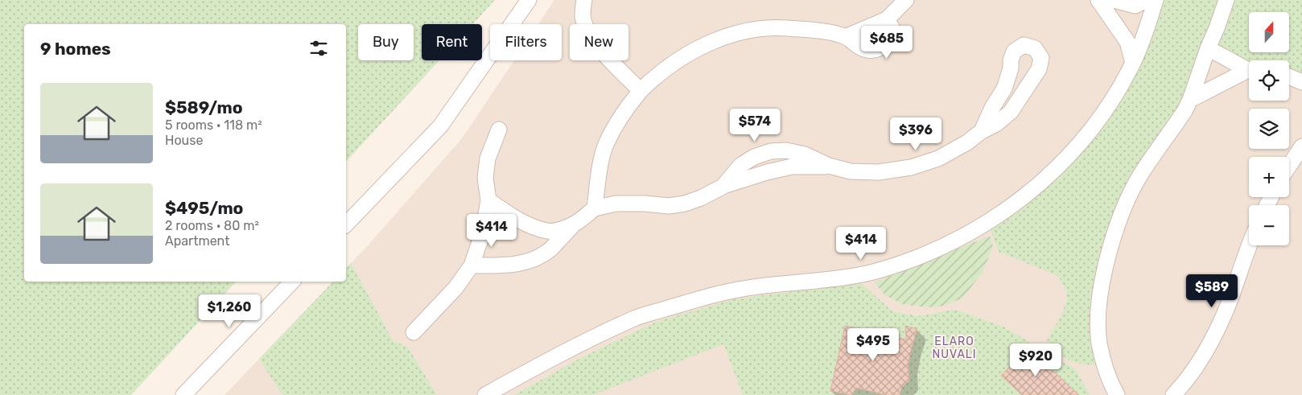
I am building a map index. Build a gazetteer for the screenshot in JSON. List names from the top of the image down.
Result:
{
  "districts": ["ELARO NUVALI"],
  "north": "top",
  "page": {
    "map_buttons": ["+", "−"],
    "chip": [
      "Buy",
      "Rent",
      "Filters",
      "New"
    ],
    "heading": "9 homes",
    "price": [
      "$685",
      "$574",
      "$396",
      "$414",
      "$414",
      "$589",
      "$1,260",
      "$495",
      "$920"
    ],
    "list": [
      {
        "name": "$589/mo",
        "note": "5 rooms · 118 m² · House"
      },
      {
        "name": "$495/mo",
        "note": "2 rooms · 80 m² · Apartment"
      }
    ]
  }
}
